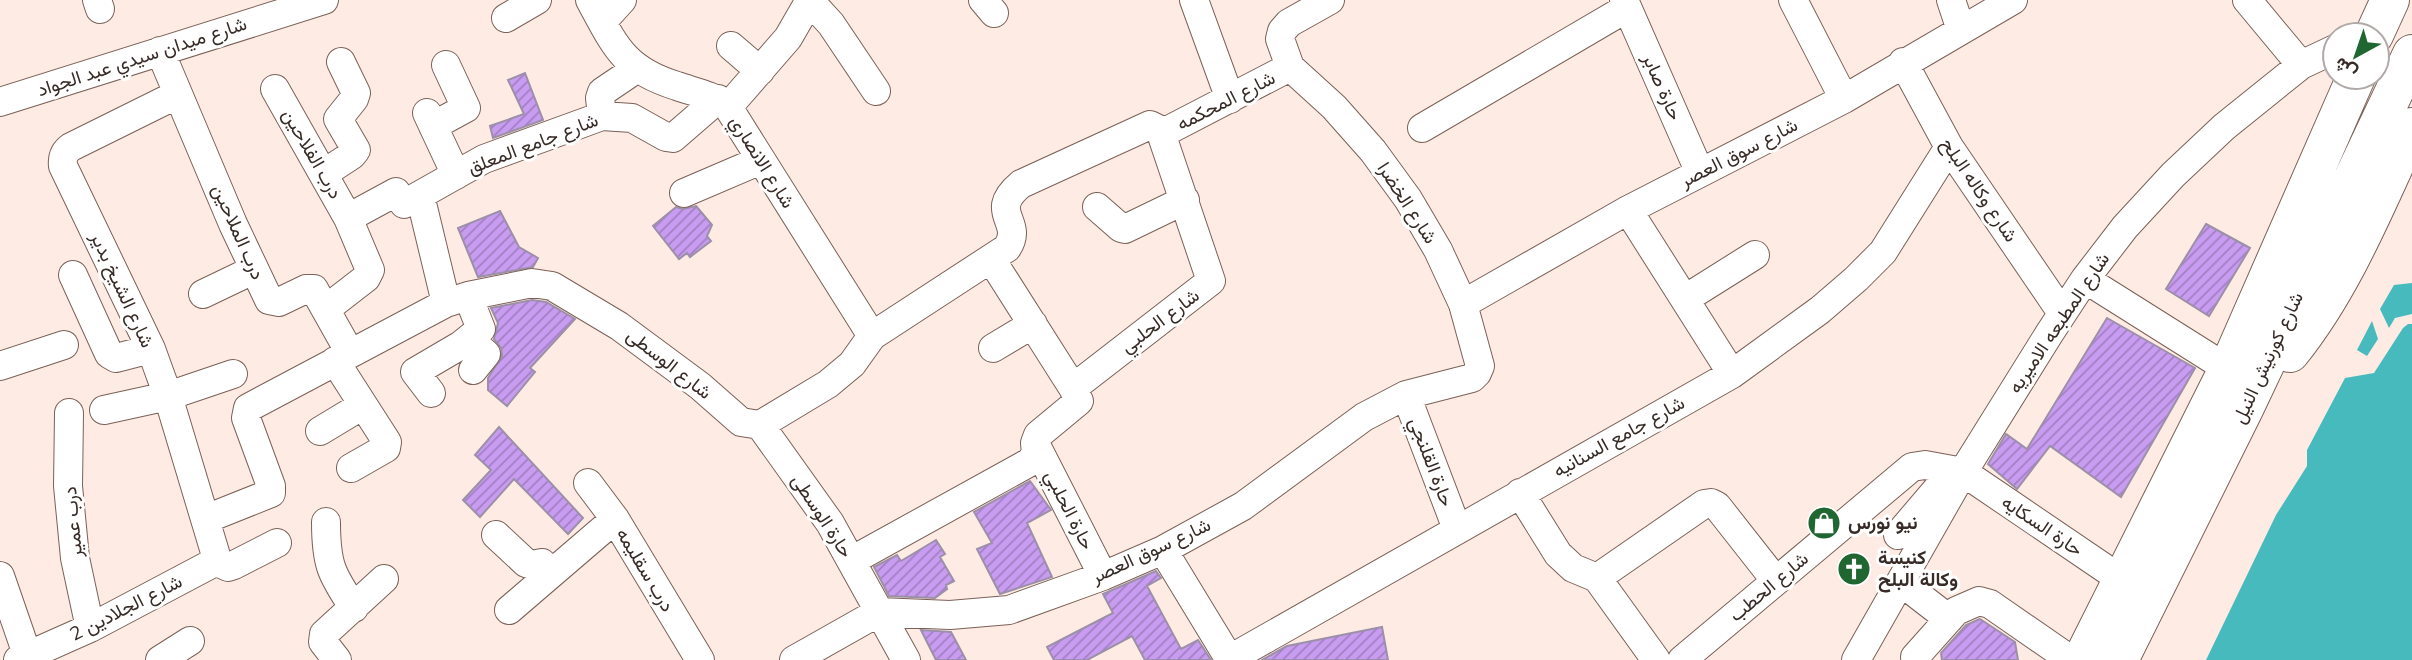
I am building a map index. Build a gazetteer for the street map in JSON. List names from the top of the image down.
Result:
{
  "streets": {
    "highway": ["شارع كورنيش النيل"],
    "street": [
      "شارع ميدان سيدي عبد الجواد",
      "حارة صابر",
      "شارع المحكمه",
      "شارع جامع المعلق",
      "شارع سوق العصر",
      "درب الفلاحين",
      "شارع الانصاري",
      "شارع وكاله البلح",
      "شارع الخضرا",
      "درب الملاحين",
      "شارع الشيخ بدير",
      "شارع الحلبي",
      "شارع المطبعه الاميريه",
      "شارع الوسطى",
      "شارع جامع السنانيه",
      "حارة القلنجي",
      "حارة الحلبي",
      "حارة الوسطى",
      "درب عمير",
      "حارة السكايه",
      "درب سقليمه",
      "شارع الحطب",
      "شارع الجلادين 2"
    ]
  },
  "crossings": [
    ["شارع ميدان سيدي عبد الجواد", "درب الملاحين"],
    ["حارة صابر", "شارع سوق العصر"],
    ["شارع المحكمه", "شارع الخضرا"],
    ["شارع المحكمه", "شارع الحلبي"],
    ["شارع جامع المعلق", "شارع الانصاري"],
    ["شارع سوق العصر", "شارع وكاله البلح"],
    ["شارع سوق العصر", "شارع الخضرا"],
    ["شارع سوق العصر", "حارة القلنجي"],
    ["شارع سوق العصر", "حارة الحلبي"],
    ["شارع سوق العصر", "حارة الوسطى"],
    ["درب الفلاحين", "درب الملاحين"],
    ["شارع وكاله البلح", "شارع المطبعه الاميريه"],
    ["شارع وكاله البلح", "شارع جامع السنانيه"],
    ["درب الملاحين", "شارع الشيخ بدير"],
    ["درب الملاحين", "شارع الوسطى"],
    ["شارع الشيخ بدير", "شارع الوسطى"],
    ["شارع الشيخ بدير", "شارع الجلادين 2"],
    ["شارع المطبعه الاميريه", "حارة السكايه"],
    ["شارع المطبعه الاميريه", "شارع الحطب"],
    ["شارع كورنيش النيل", "حارة السكايه"],
    ["شارع الوسطى", "حارة الوسطى"],
    ["شارع جامع السنانيه", "حارة القلنجي"],
    ["درب عمير", "شارع الجلادين 2"],
    ["حارة السكايه", "شارع الحطب"]
  ],
  "places": {
    "shop": ["نيو نورس"],
    "church": ["كنيسة وكالة البلح"]
  },
  "north": "bottom left"
}
